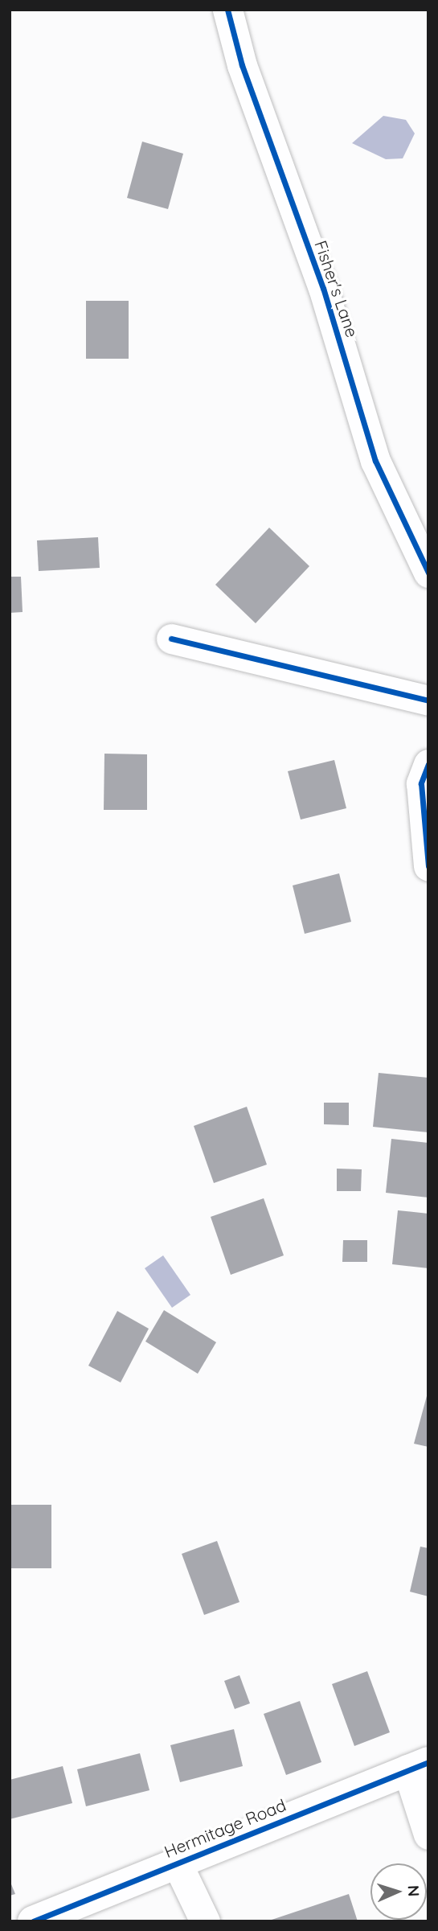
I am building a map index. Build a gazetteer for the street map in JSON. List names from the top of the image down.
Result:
{
  "streets": {
    "street": ["Fisher's Lane", "Hermitage Road"]
  },
  "north": "right"
}
